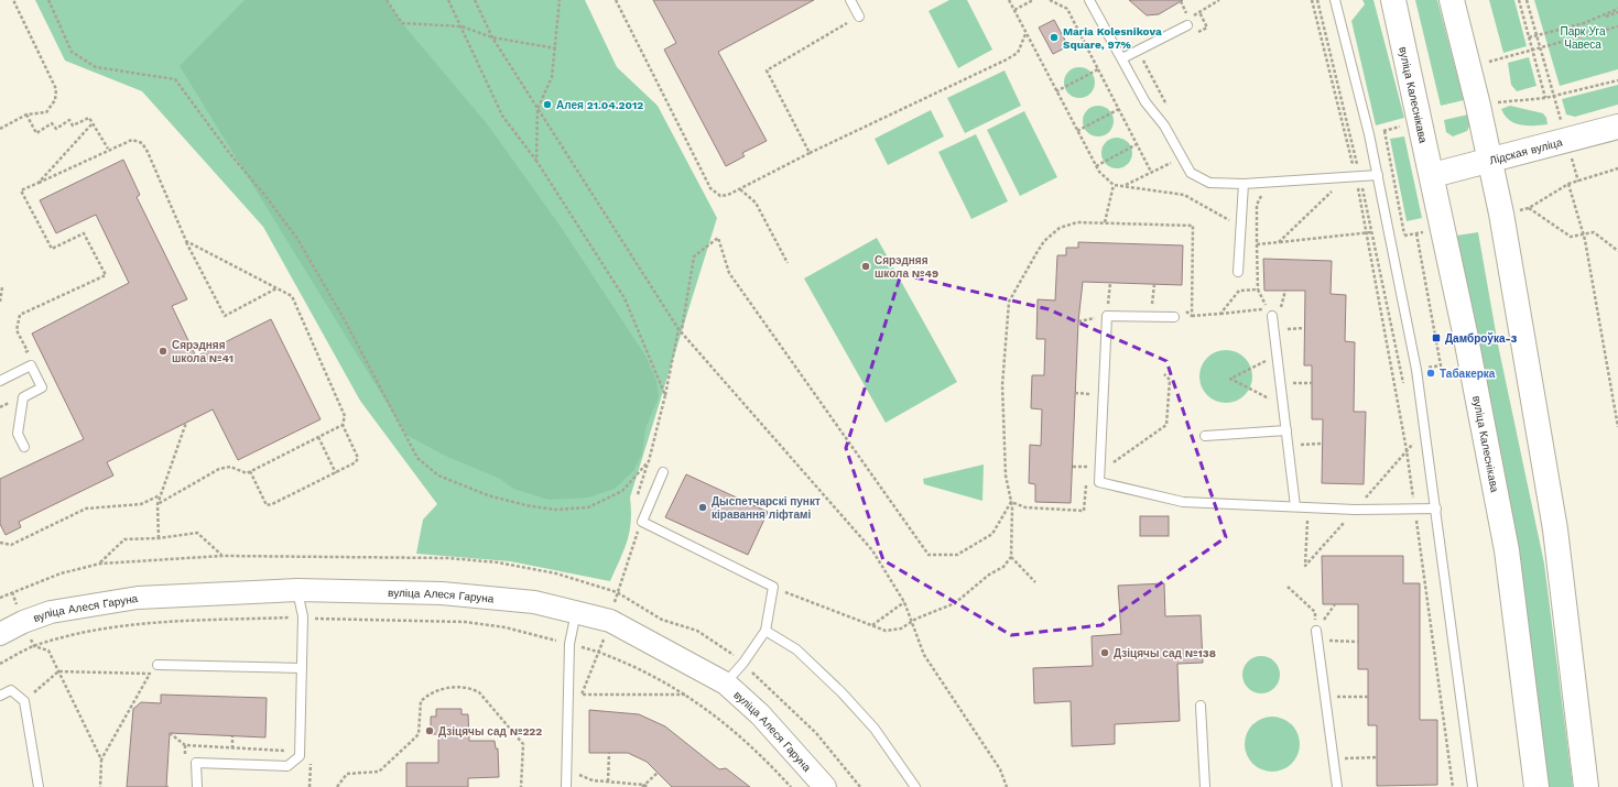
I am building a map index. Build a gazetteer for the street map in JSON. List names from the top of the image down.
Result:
{
  "streets": {
    "main road": ["вуліца Калеснікава", "Лідская вуліца"],
    "street": ["вуліца Алеся Гаруна"]
  },
  "crossings": [
    ["вуліца Калеснікава", "Лідская вуліца"]
  ],
  "parks": ["Парк Уга Чавеса"],
  "places": {
    "other": [
      "Maria Kolesnikova Square, 97%",
      "Алея 21.04.2012",
      "Сярэдняя школа №49",
      "Сярэдняя школа №41",
      "Табакерка",
      "Дыспетчарскі пункт кіравання ліфтамі",
      "Дзіцячы сад №138",
      "Дзіцячы сад №222"
    ],
    "transit": ["Дамброўка-3"]
  }
}
